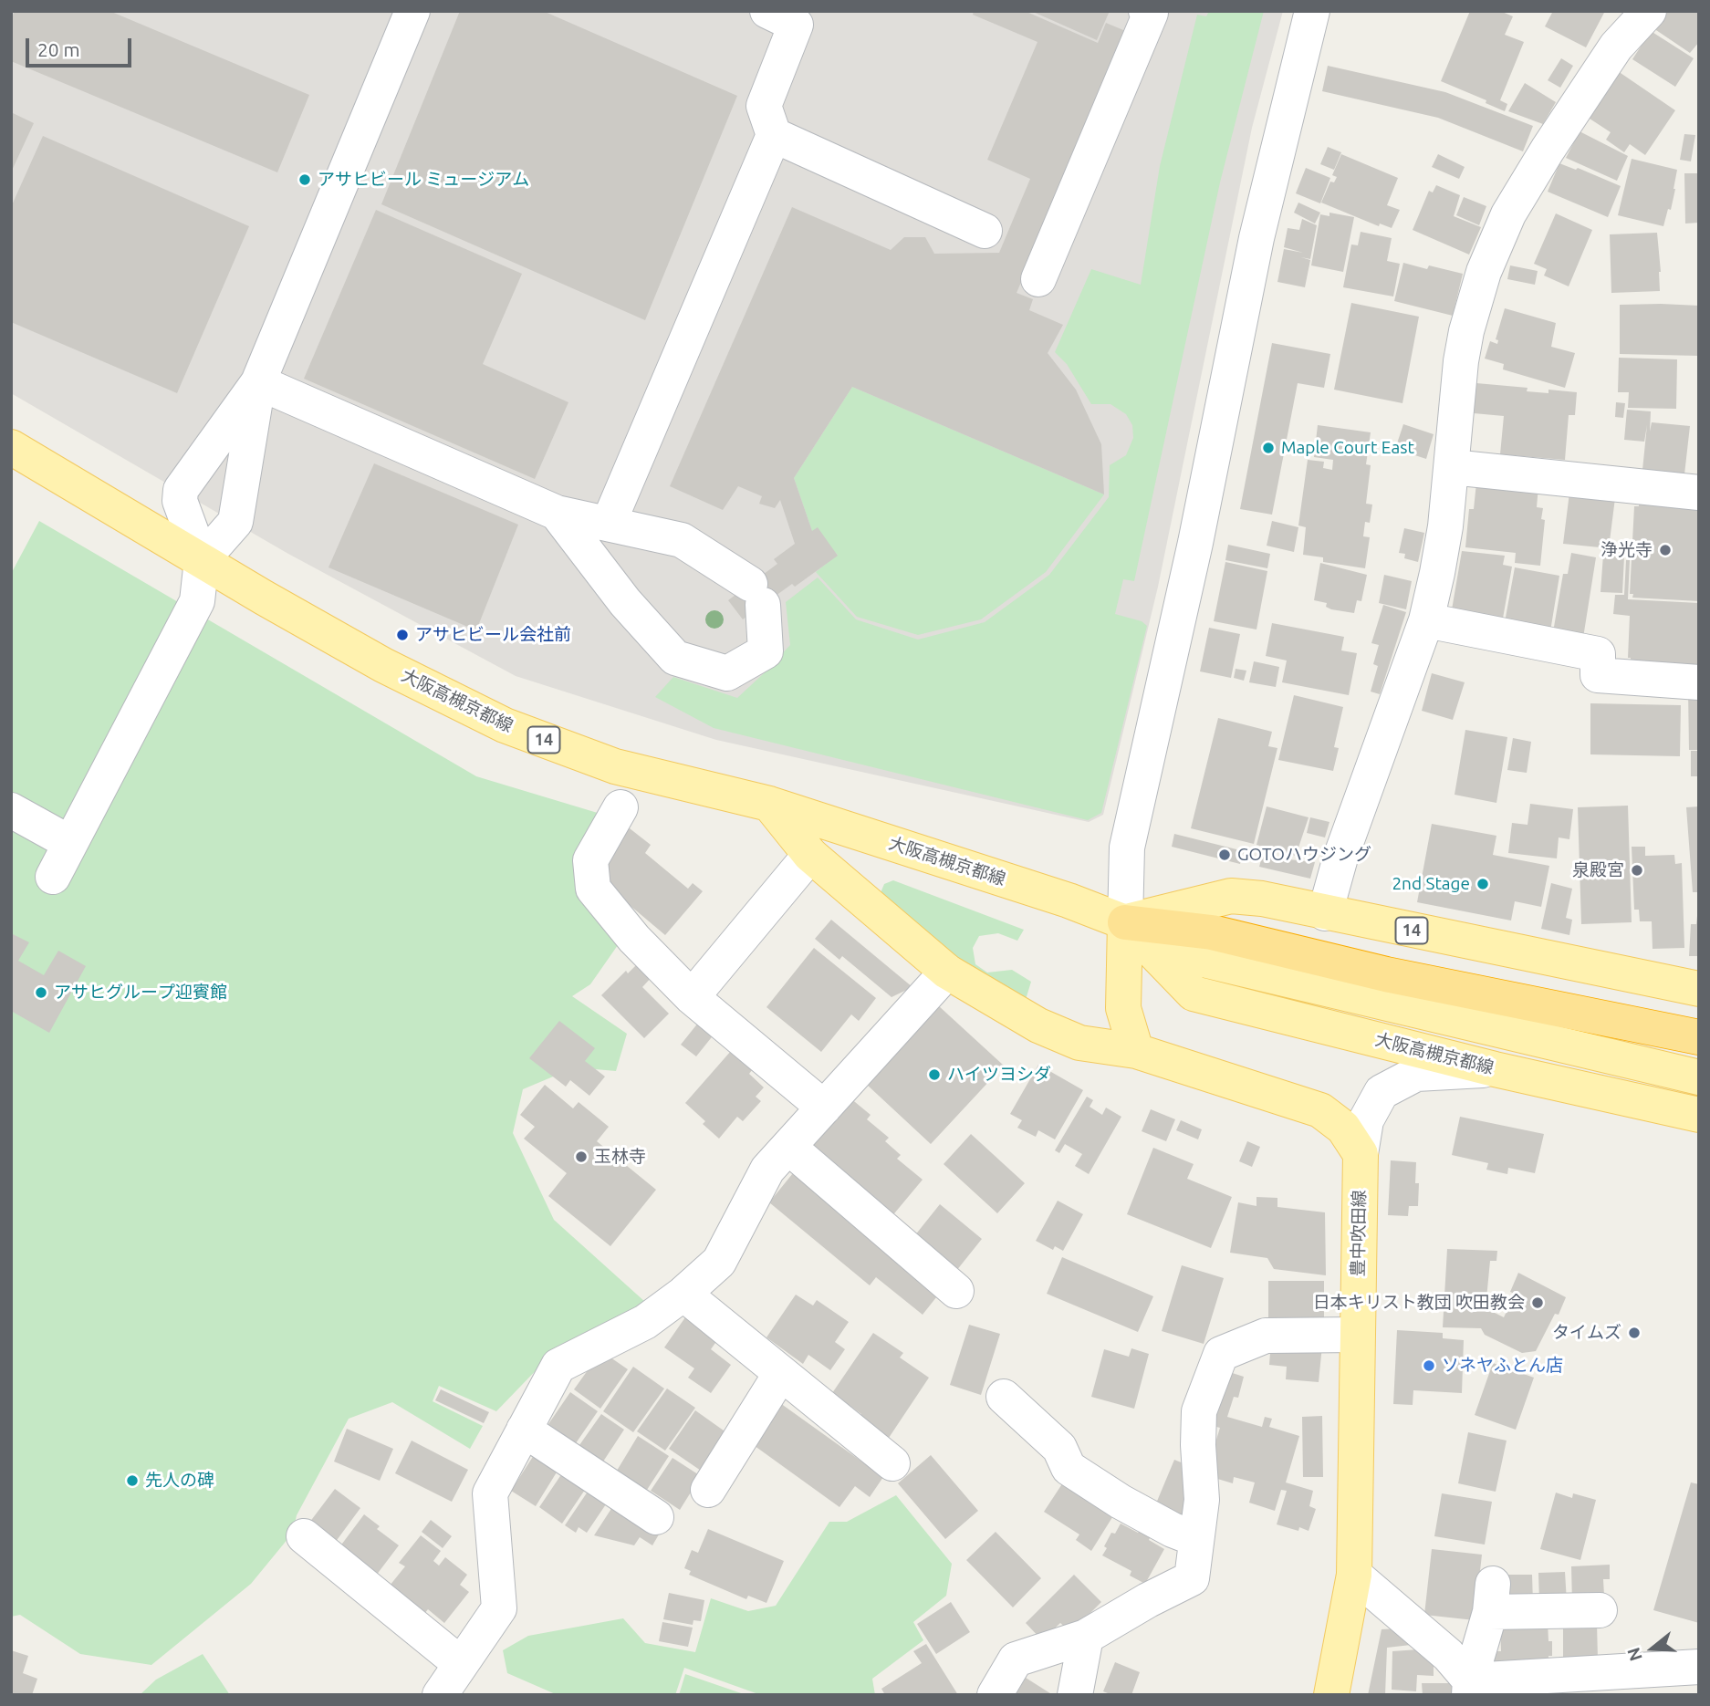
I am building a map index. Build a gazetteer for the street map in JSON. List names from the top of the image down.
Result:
{
  "streets": {
    "main road": ["大阪高槻京都線", "14", "豊中吹田線"]
  },
  "crossings": [
    ["大阪高槻京都線", "14"]
  ],
  "places": [
    "アサヒビール ミュージアム",
    "Maple Court East",
    "浄光寺",
    "アサヒビール会社前",
    "GOTOハウジング",
    "泉殿宮",
    "2nd Stage",
    "アサヒグループ迎賓館",
    "ハイツヨシダ",
    "玉林寺",
    "日本キリスト教団 吹田教会",
    "タイムズ",
    "ソネヤふとん店",
    "先人の碑"
  ],
  "scale_bar": "20 m",
  "north": "left"
}
